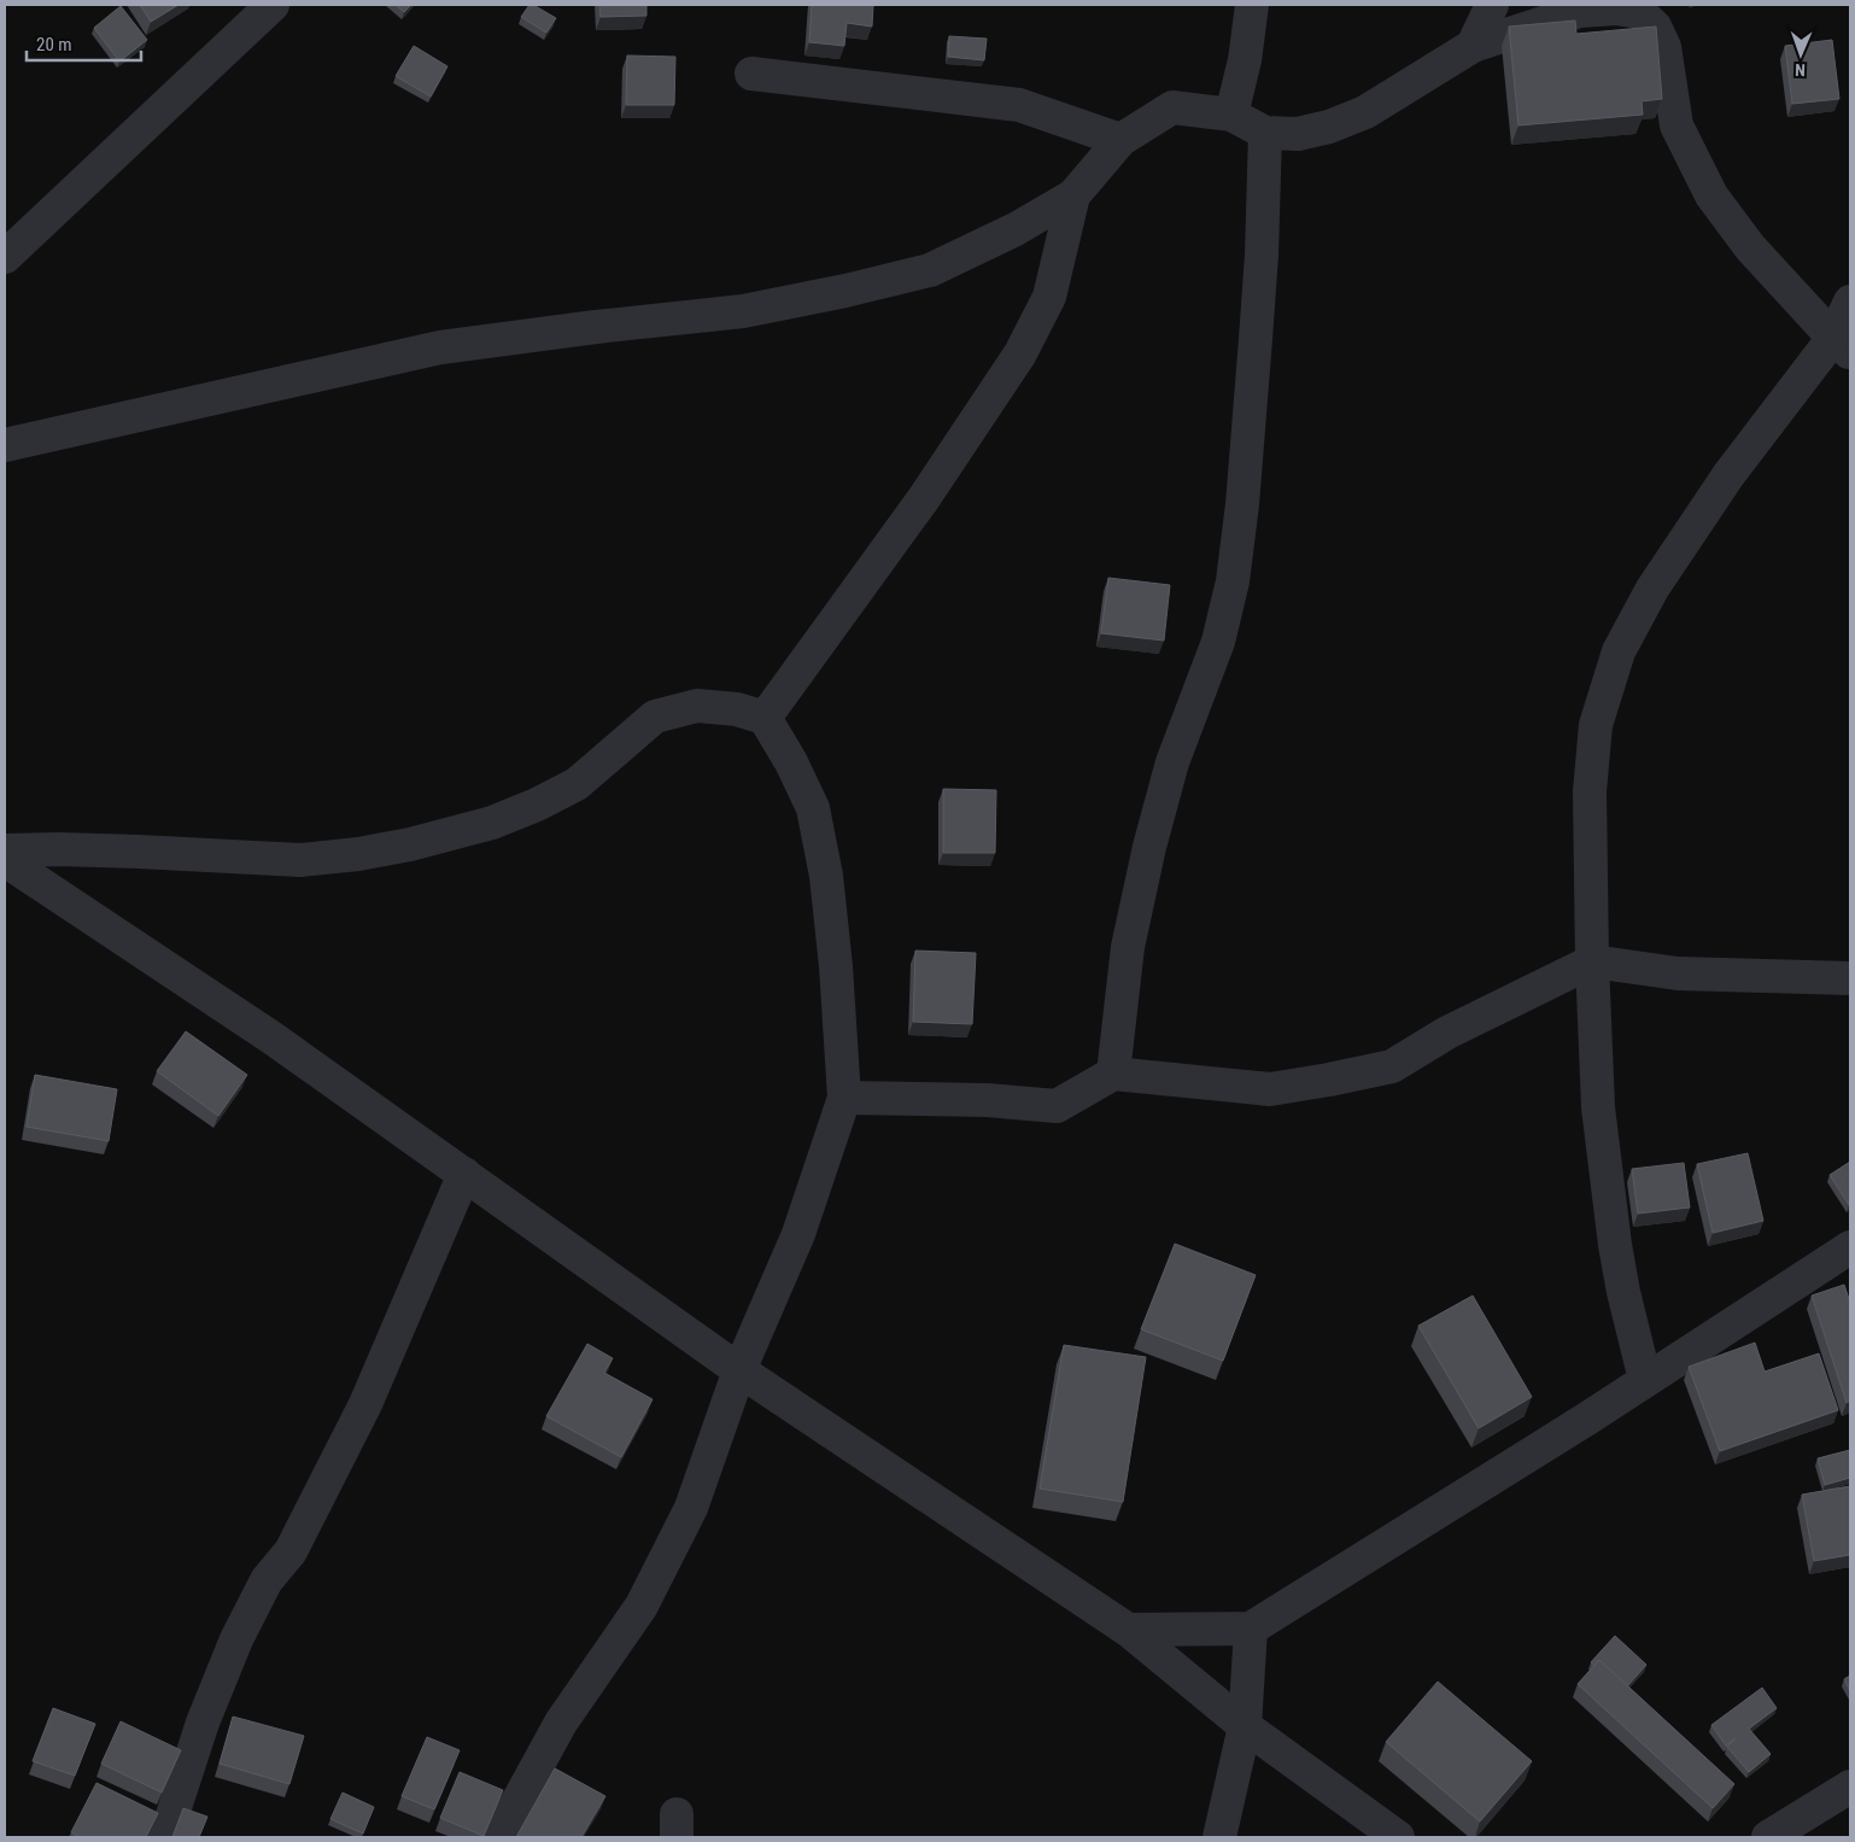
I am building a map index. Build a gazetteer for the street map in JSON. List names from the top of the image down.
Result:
{
  "scale_bar": "20 m",
  "north": "bottom"
}
